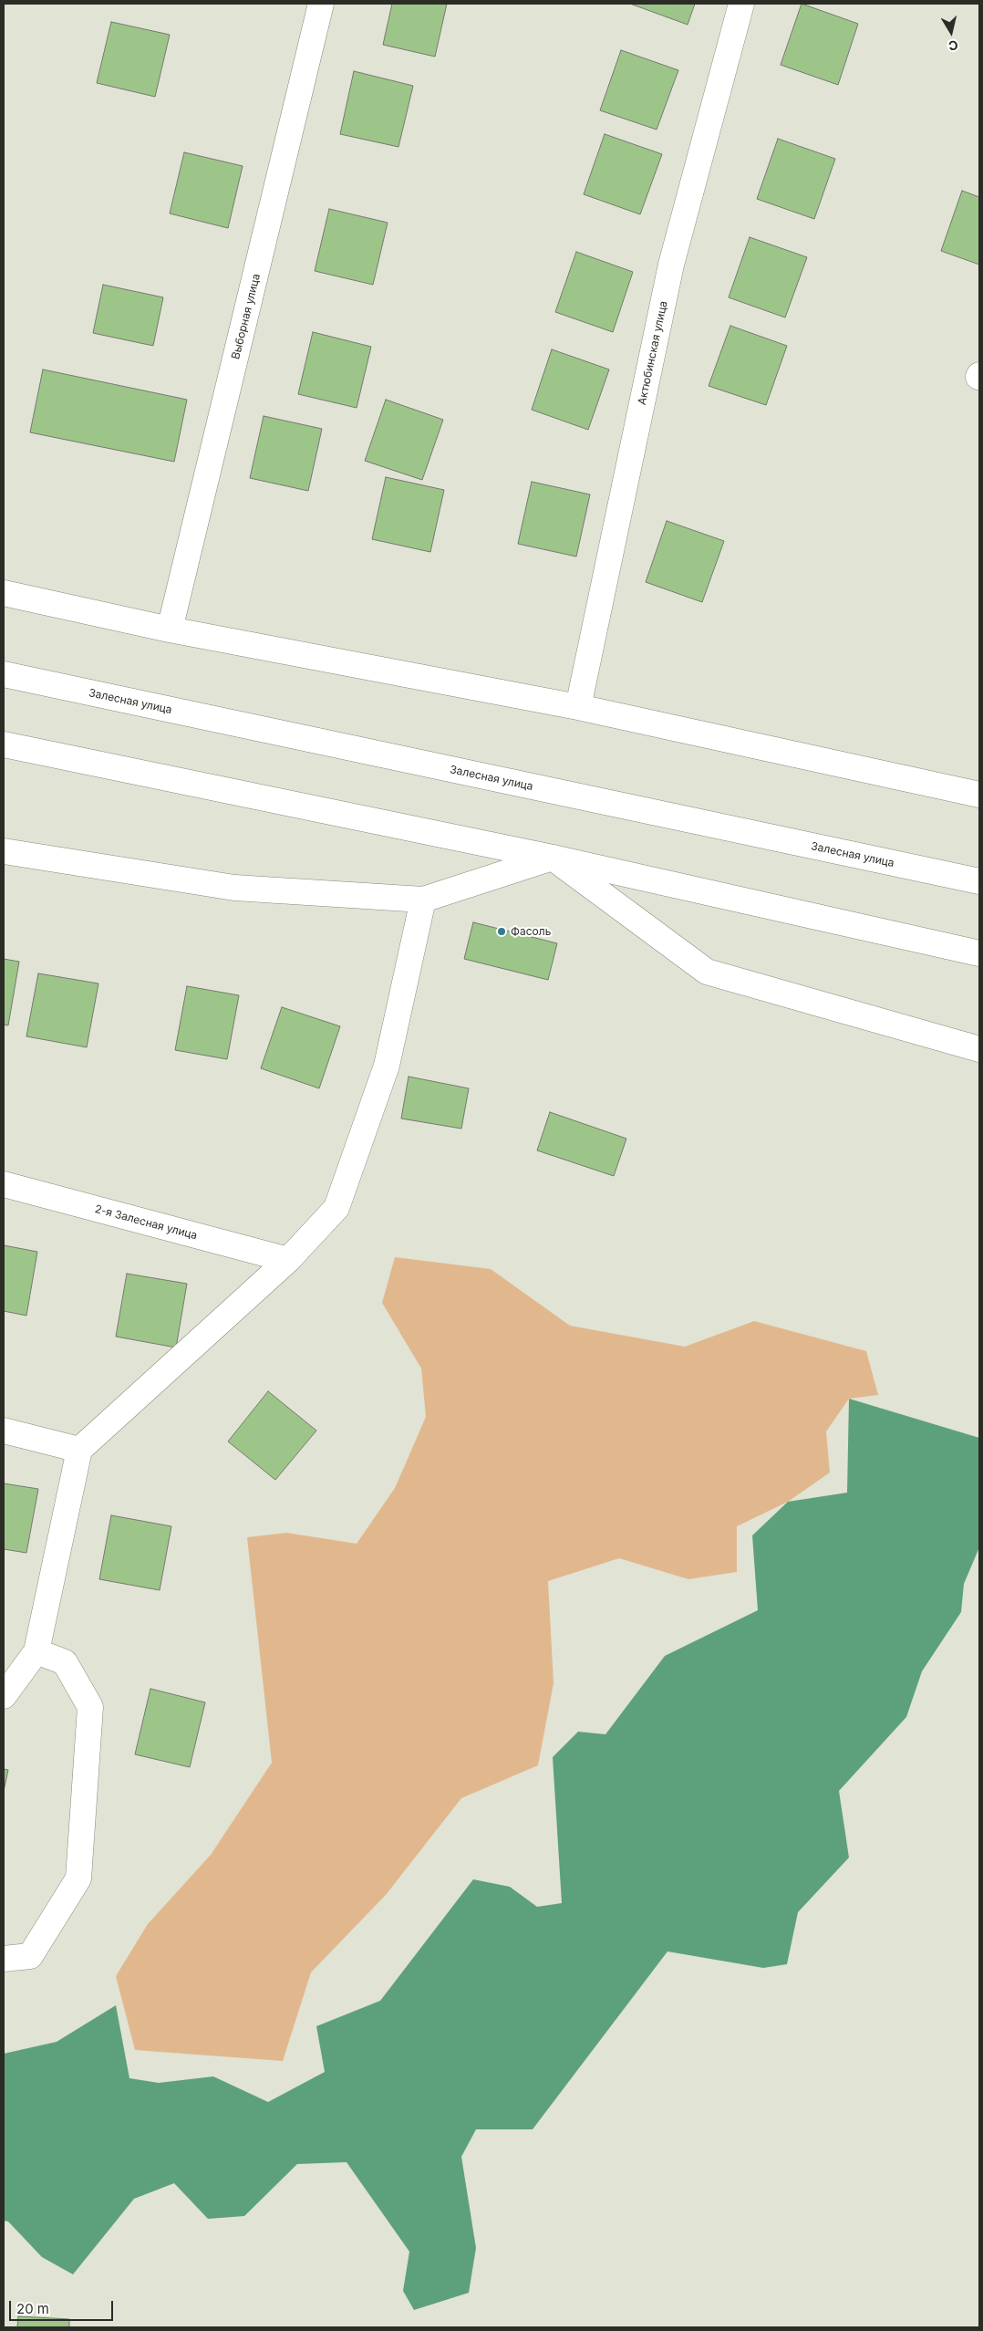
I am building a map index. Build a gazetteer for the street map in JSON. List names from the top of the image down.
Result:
{
  "streets": {
    "street": [
      "Выборная улица",
      "Актюбинская улица",
      "Залесная улица",
      "2-я Залесная улица"
    ]
  },
  "places": ["Фасоль"],
  "scale_bar": "20 m",
  "north": "bottom"
}
